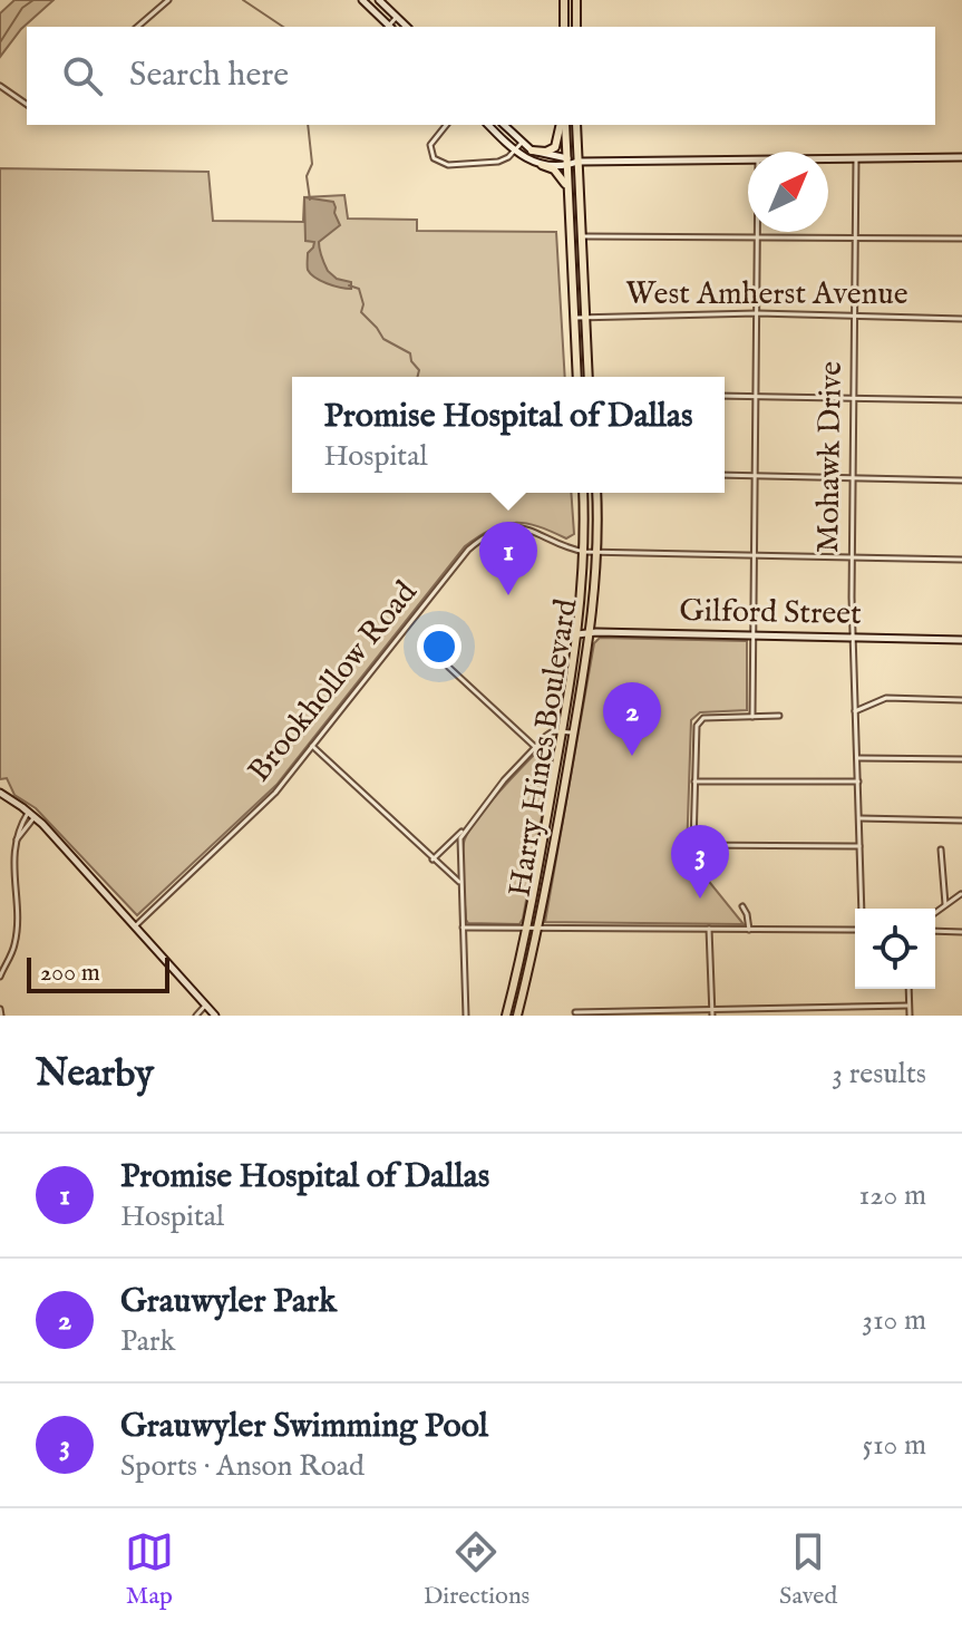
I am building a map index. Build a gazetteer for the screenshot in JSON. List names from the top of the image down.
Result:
{
  "streets": {
    "main road": ["Harry Hines Boulevard"],
    "street": [
      "West Amherst Avenue",
      "Mohawk Drive",
      "Gilford Street",
      "Brookhollow Road"
    ]
  },
  "crossings": [
    ["West Amherst Avenue", "Mohawk Drive"],
    ["Mohawk Drive", "Gilford Street"],
    ["Mohawk Drive", "Brookhollow Road"],
    ["Gilford Street", "Harry Hines Boulevard"],
    ["Brookhollow Road", "Harry Hines Boulevard"]
  ],
  "scale_bar": "200 m",
  "north": "top right",
  "page": {
    "search": "Search here",
    "popup": ["Promise Hospital of Dallas", "Hospital"],
    "pins": ["1", "2", "3"],
    "scale": "200 m",
    "heading": ["Nearby", "3 results"],
    "list": [
      {
        "mark": "1",
        "name": "Promise Hospital of Dallas",
        "note": "Hospital",
        "value": "120 m"
      },
      {
        "mark": "2",
        "name": "Grauwyler Park",
        "note": "Park",
        "value": "310 m"
      },
      {
        "mark": "3",
        "name": "Grauwyler Swimming Pool",
        "note": "Sports · Anson Road",
        "value": "510 m"
      }
    ],
    "nav": ["Map", "Directions", "Saved"]
  }
}
